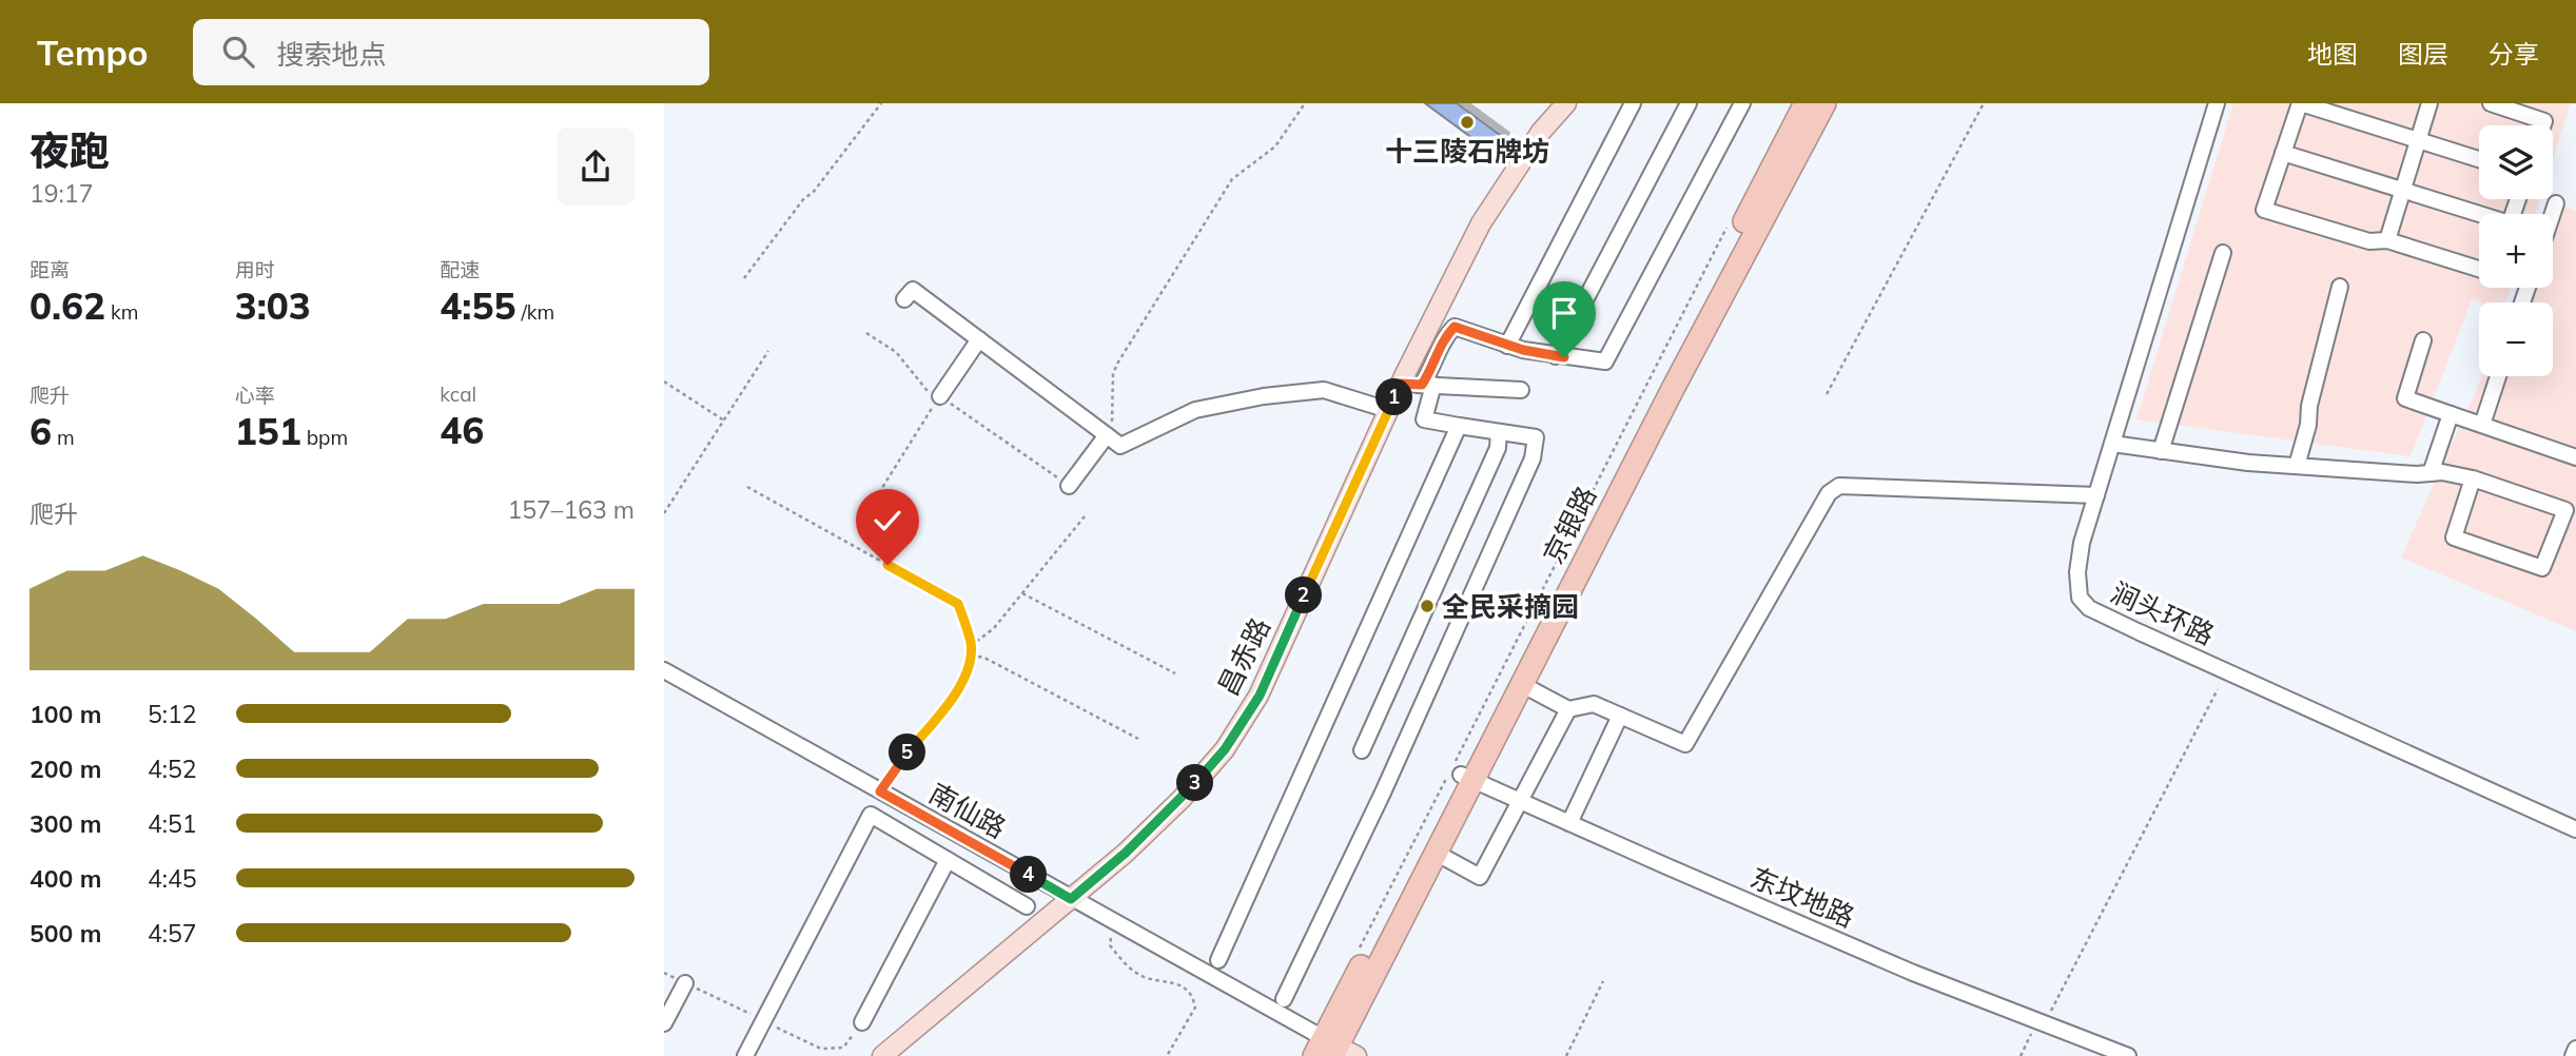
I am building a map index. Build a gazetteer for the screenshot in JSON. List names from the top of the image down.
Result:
{
  "streets": {
    "highway": ["京银路"],
    "main road": ["昌赤路"],
    "street": ["涧头环路", "南仙路", "东坟地路"]
  },
  "crossings": [
    ["京银路", "南仙路"],
    ["京银路", "东坟地路"],
    ["昌赤路", "南仙路"]
  ],
  "places": ["十三陵石牌坊", "全民采摘园"],
  "page": {
    "header": "Tempo",
    "search": "搜索地点",
    "nav": ["地图", "图层", "分享"],
    "heading": ["夜跑", "19:17"],
    "map_buttons": ["+", "−"],
    "stats": [
      ["距离", "0.62 km"],
      ["用时", "3:03"],
      ["配速", "4:55 /km"],
      ["爬升", "6 m"],
      ["心率", "151 bpm"],
      ["kcal", "46"]
    ],
    "pins": [
      "1",
      "2",
      "5",
      "3",
      "4"
    ],
    "chart": ["爬升", "157–163 m"],
    "list": [
      {
        "name": "100 m",
        "note": "5:12"
      },
      {
        "name": "200 m",
        "note": "4:52"
      },
      {
        "name": "300 m",
        "note": "4:51"
      },
      {
        "name": "400 m",
        "note": "4:45"
      },
      {
        "name": "500 m",
        "note": "4:57"
      }
    ]
  }
}
